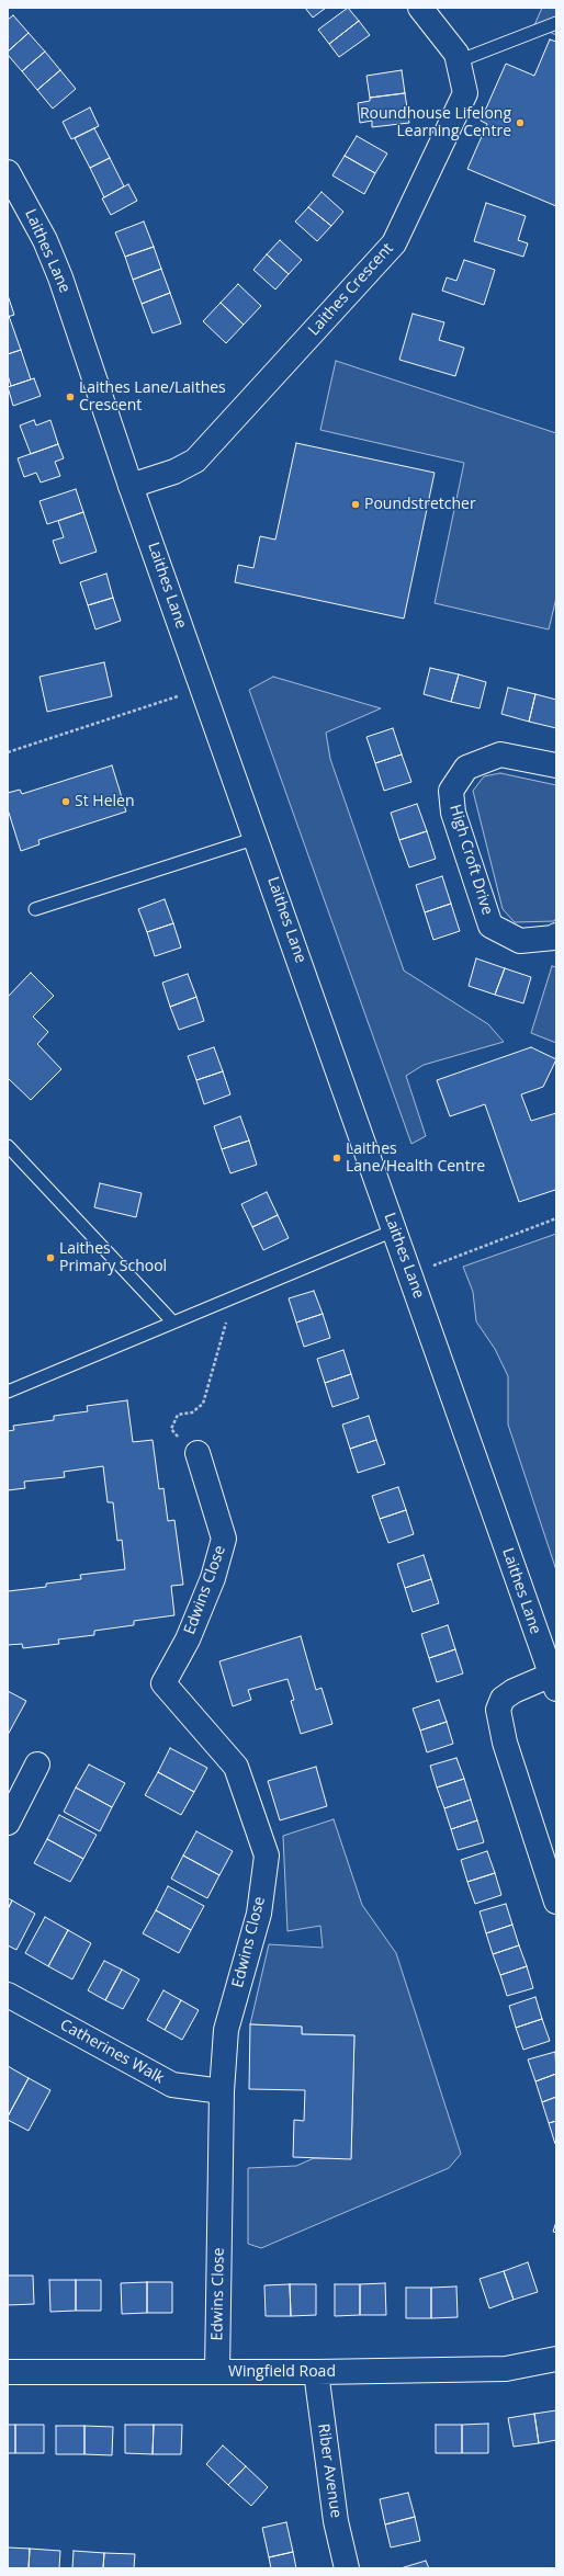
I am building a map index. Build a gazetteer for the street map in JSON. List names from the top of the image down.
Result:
{
  "streets": {
    "street": [
      "Laithes Lane",
      "Laithes Crescent",
      "High Croft Drive",
      "Edwins Close",
      "Catherines Walk",
      "Wingfield Road",
      "Riber Avenue"
    ]
  },
  "crossings": [
    ["Laithes Lane", "Laithes Crescent"],
    ["Edwins Close", "Catherines Walk"],
    ["Edwins Close", "Wingfield Road"],
    ["Wingfield Road", "Riber Avenue"]
  ],
  "places": [
    "Roundhouse Lifelong Learning Centre",
    "Laithes Lane/Laithes Crescent",
    "Poundstretcher",
    "St Helen",
    "Laithes Lane/Health Centre",
    "Laithes Primary School"
  ]
}
